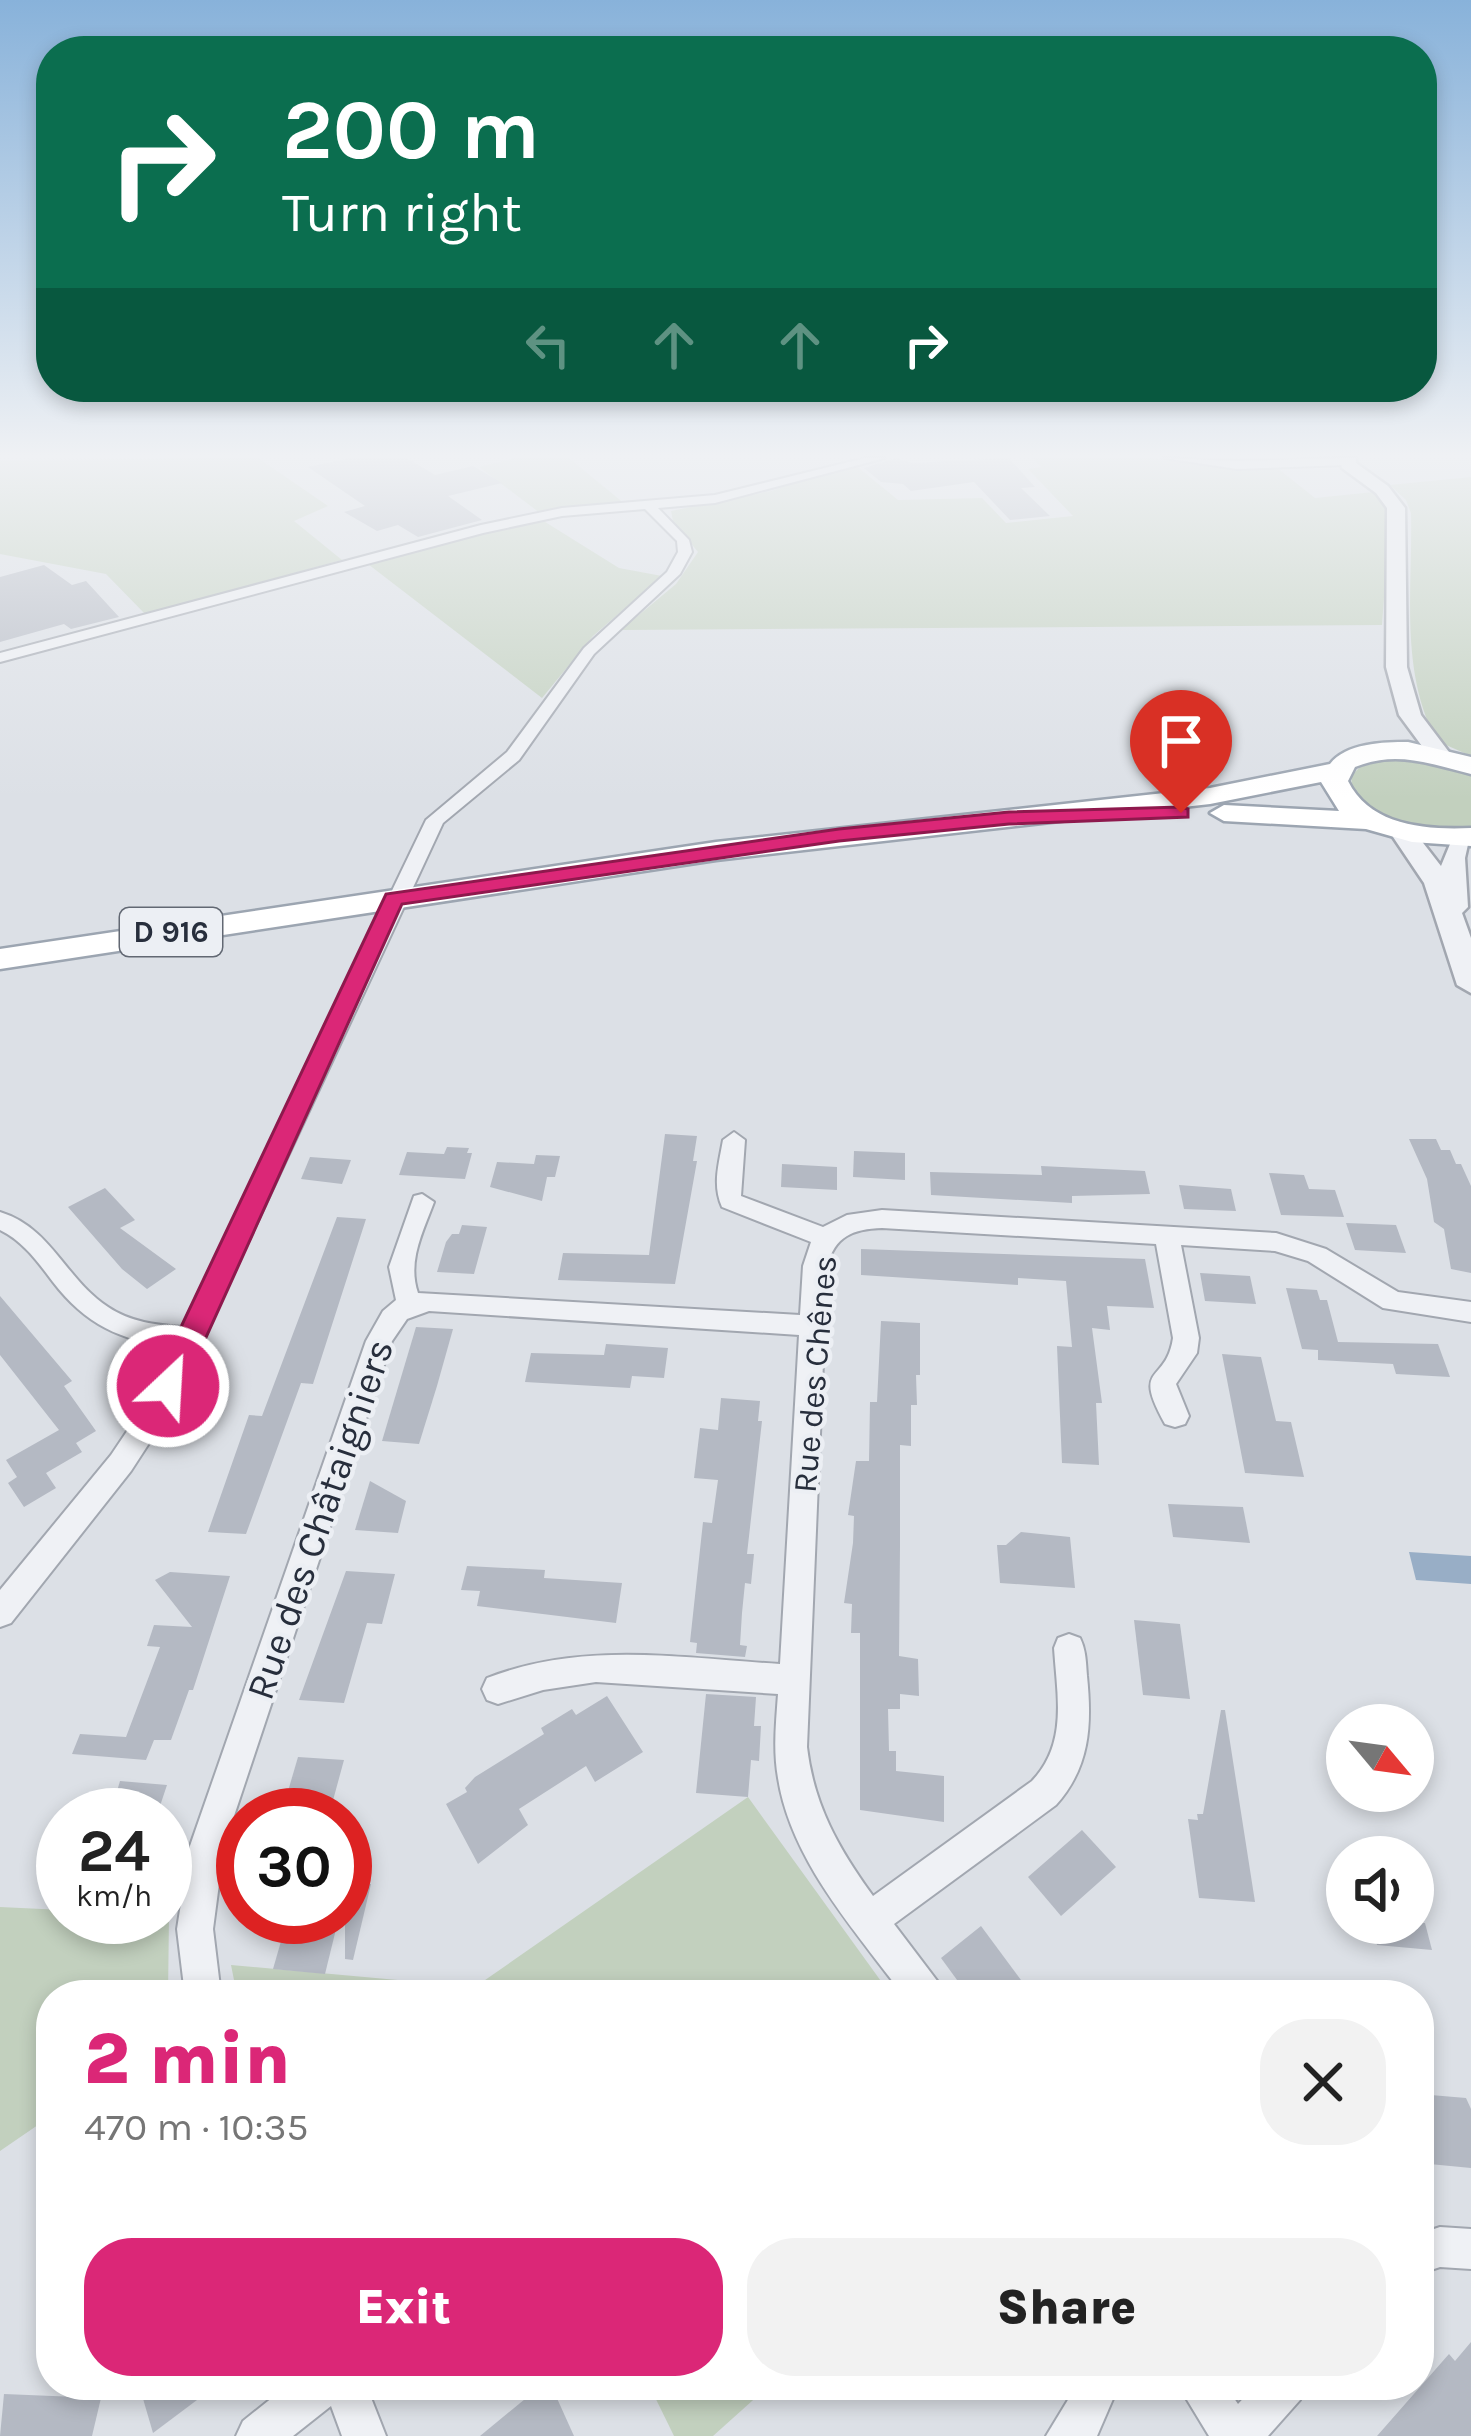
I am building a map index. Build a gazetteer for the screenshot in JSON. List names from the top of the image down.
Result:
{
  "streets": {
    "main road": ["D 916"],
    "street": ["Rue des Chênes", "Rue des Châtaigniers"]
  },
  "crossings": [
    ["Rue des Chênes", "Rue des Châtaigniers"]
  ],
  "north": "bottom right",
  "page": {
    "turn": ["200 m", "Turn right"],
    "speed": "24 km/h",
    "limit": "30",
    "heading": ["2 min", "470 m · 10:35"],
    "buttons": ["Exit", "Share"]
  }
}
